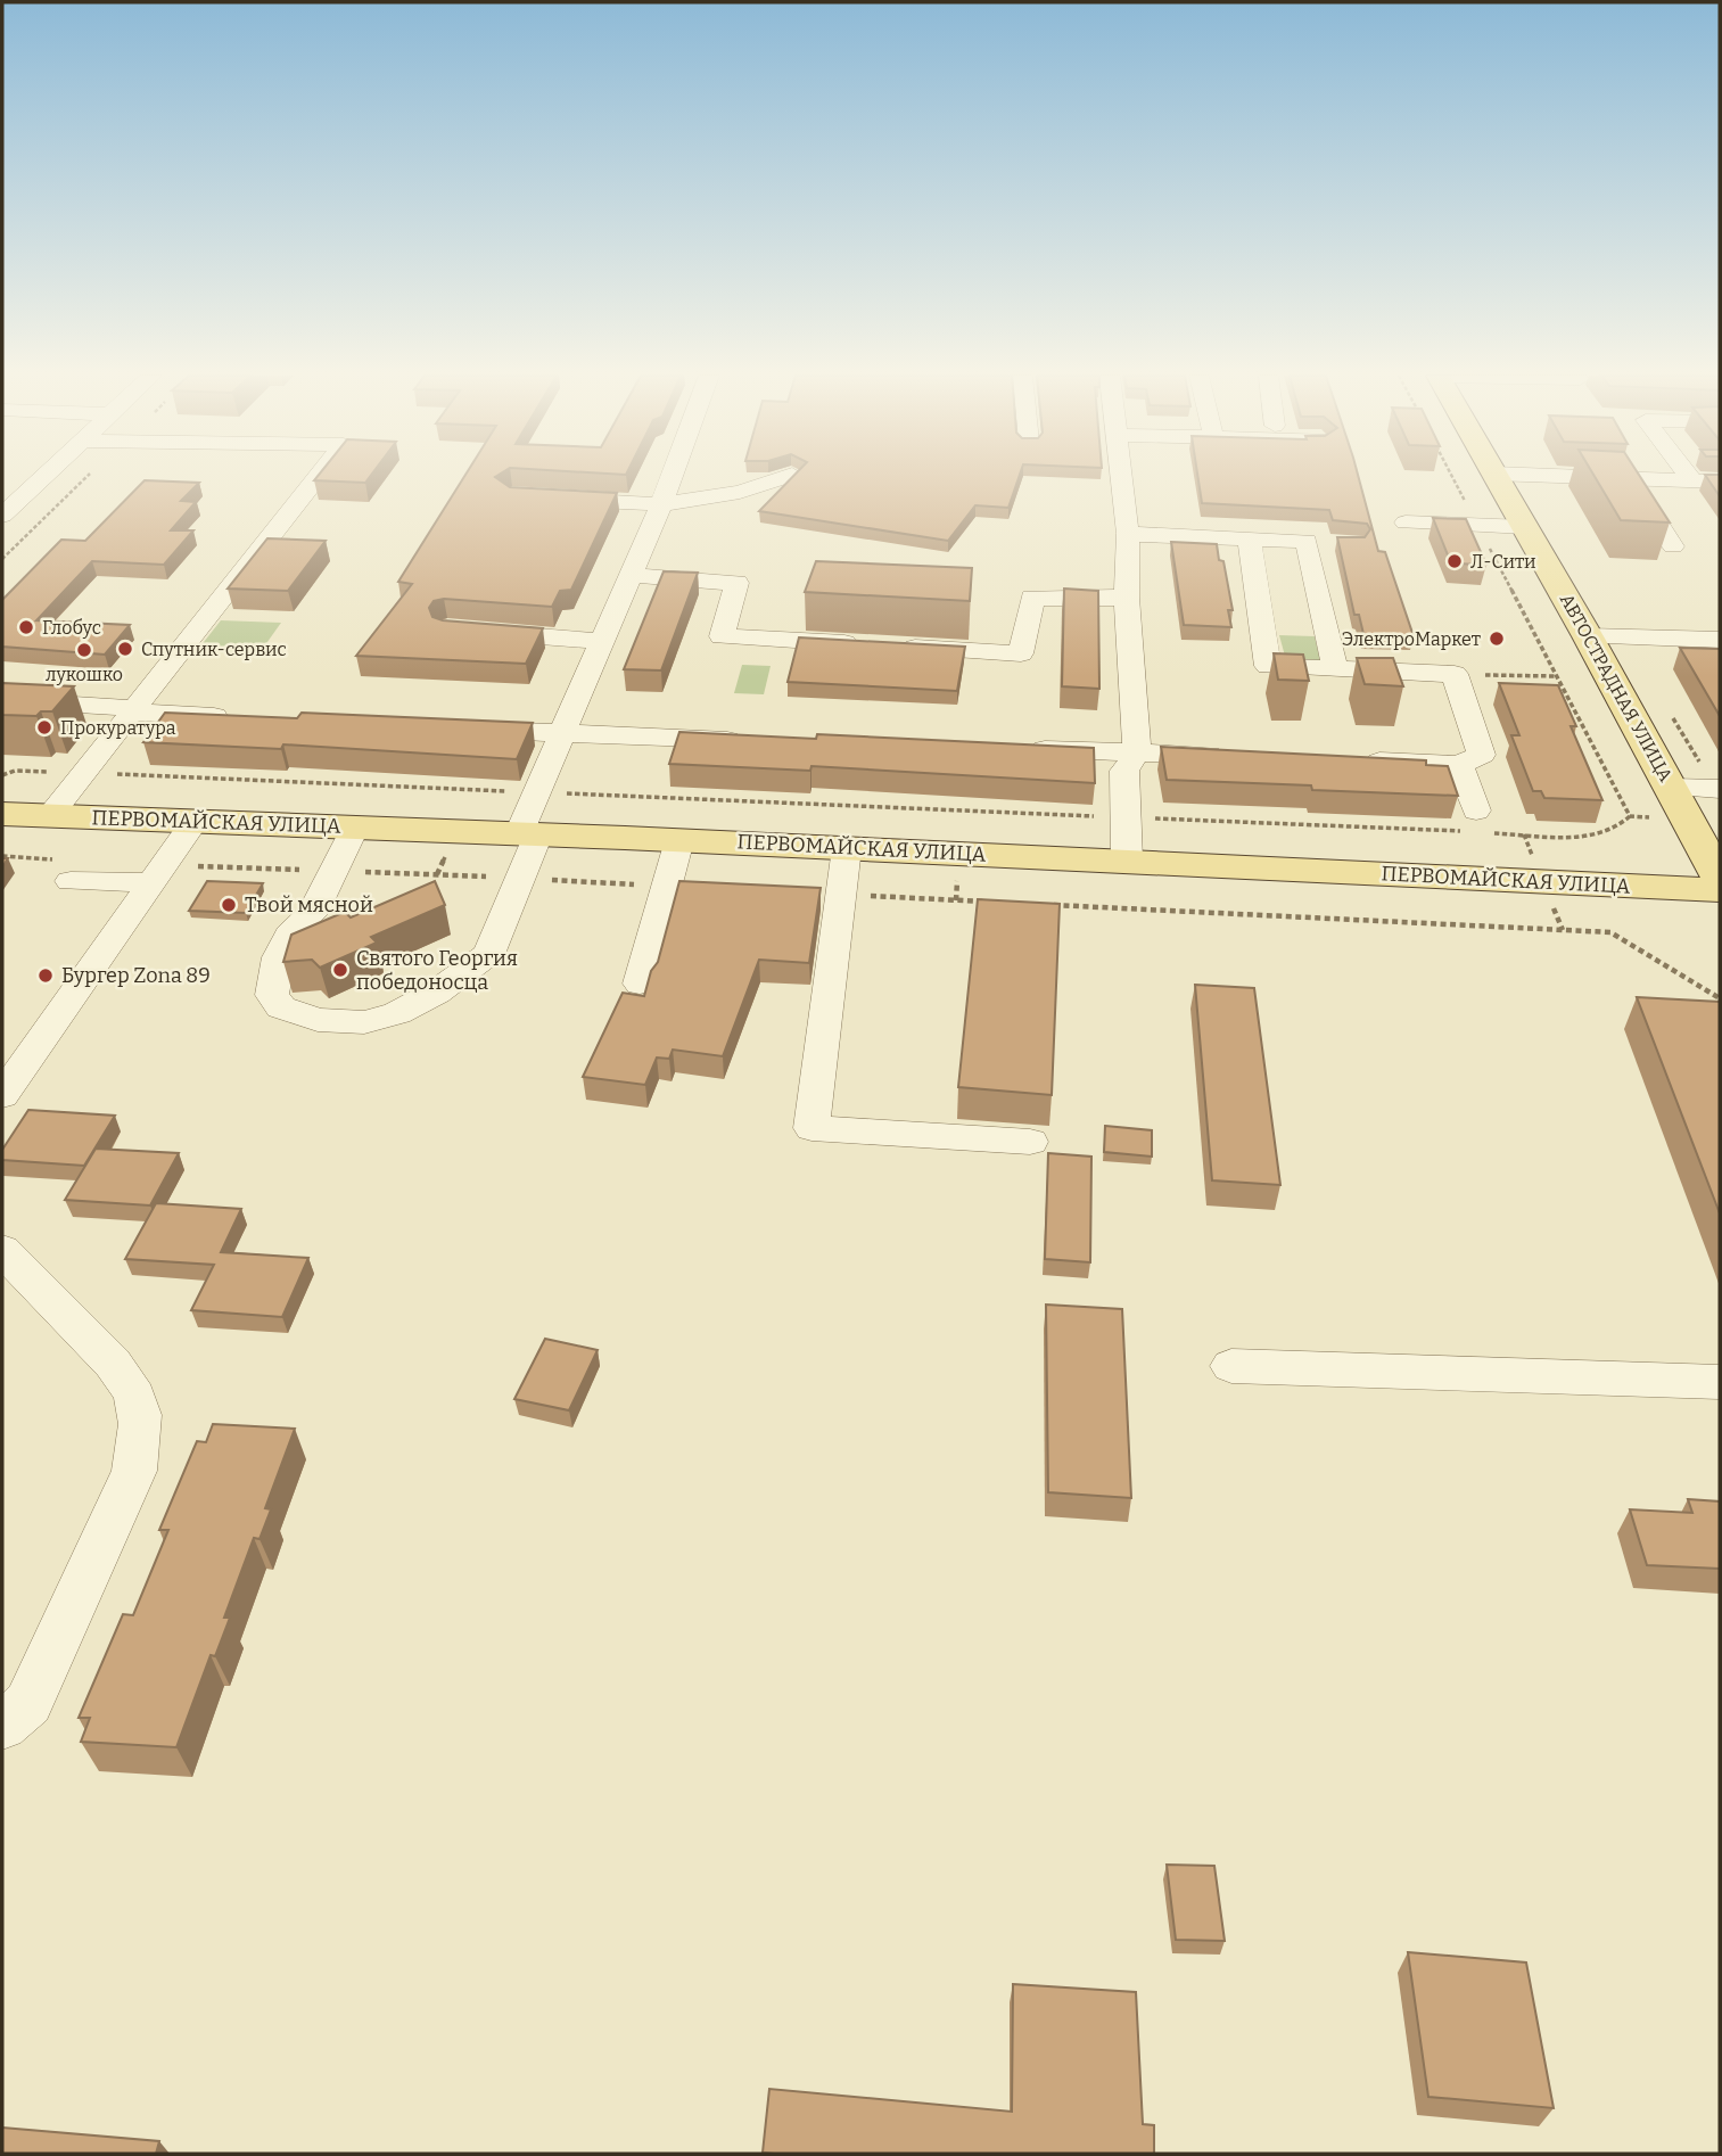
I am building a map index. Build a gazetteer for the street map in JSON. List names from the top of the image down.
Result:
{
  "streets": {
    "main road": ["АВТОСТРАДНАЯ УЛИЦА", "ПЕРВОМАЙСКАЯ УЛИЦА"]
  },
  "places": [
    "Л-Сити",
    "Глобус",
    "ЭлектроМаркет",
    "Спутник-сервис",
    "лукошко",
    "Прокуратура",
    "Твой мясной",
    "Святого Георгия победоносца",
    "Бургер Zona 89"
  ]
}
